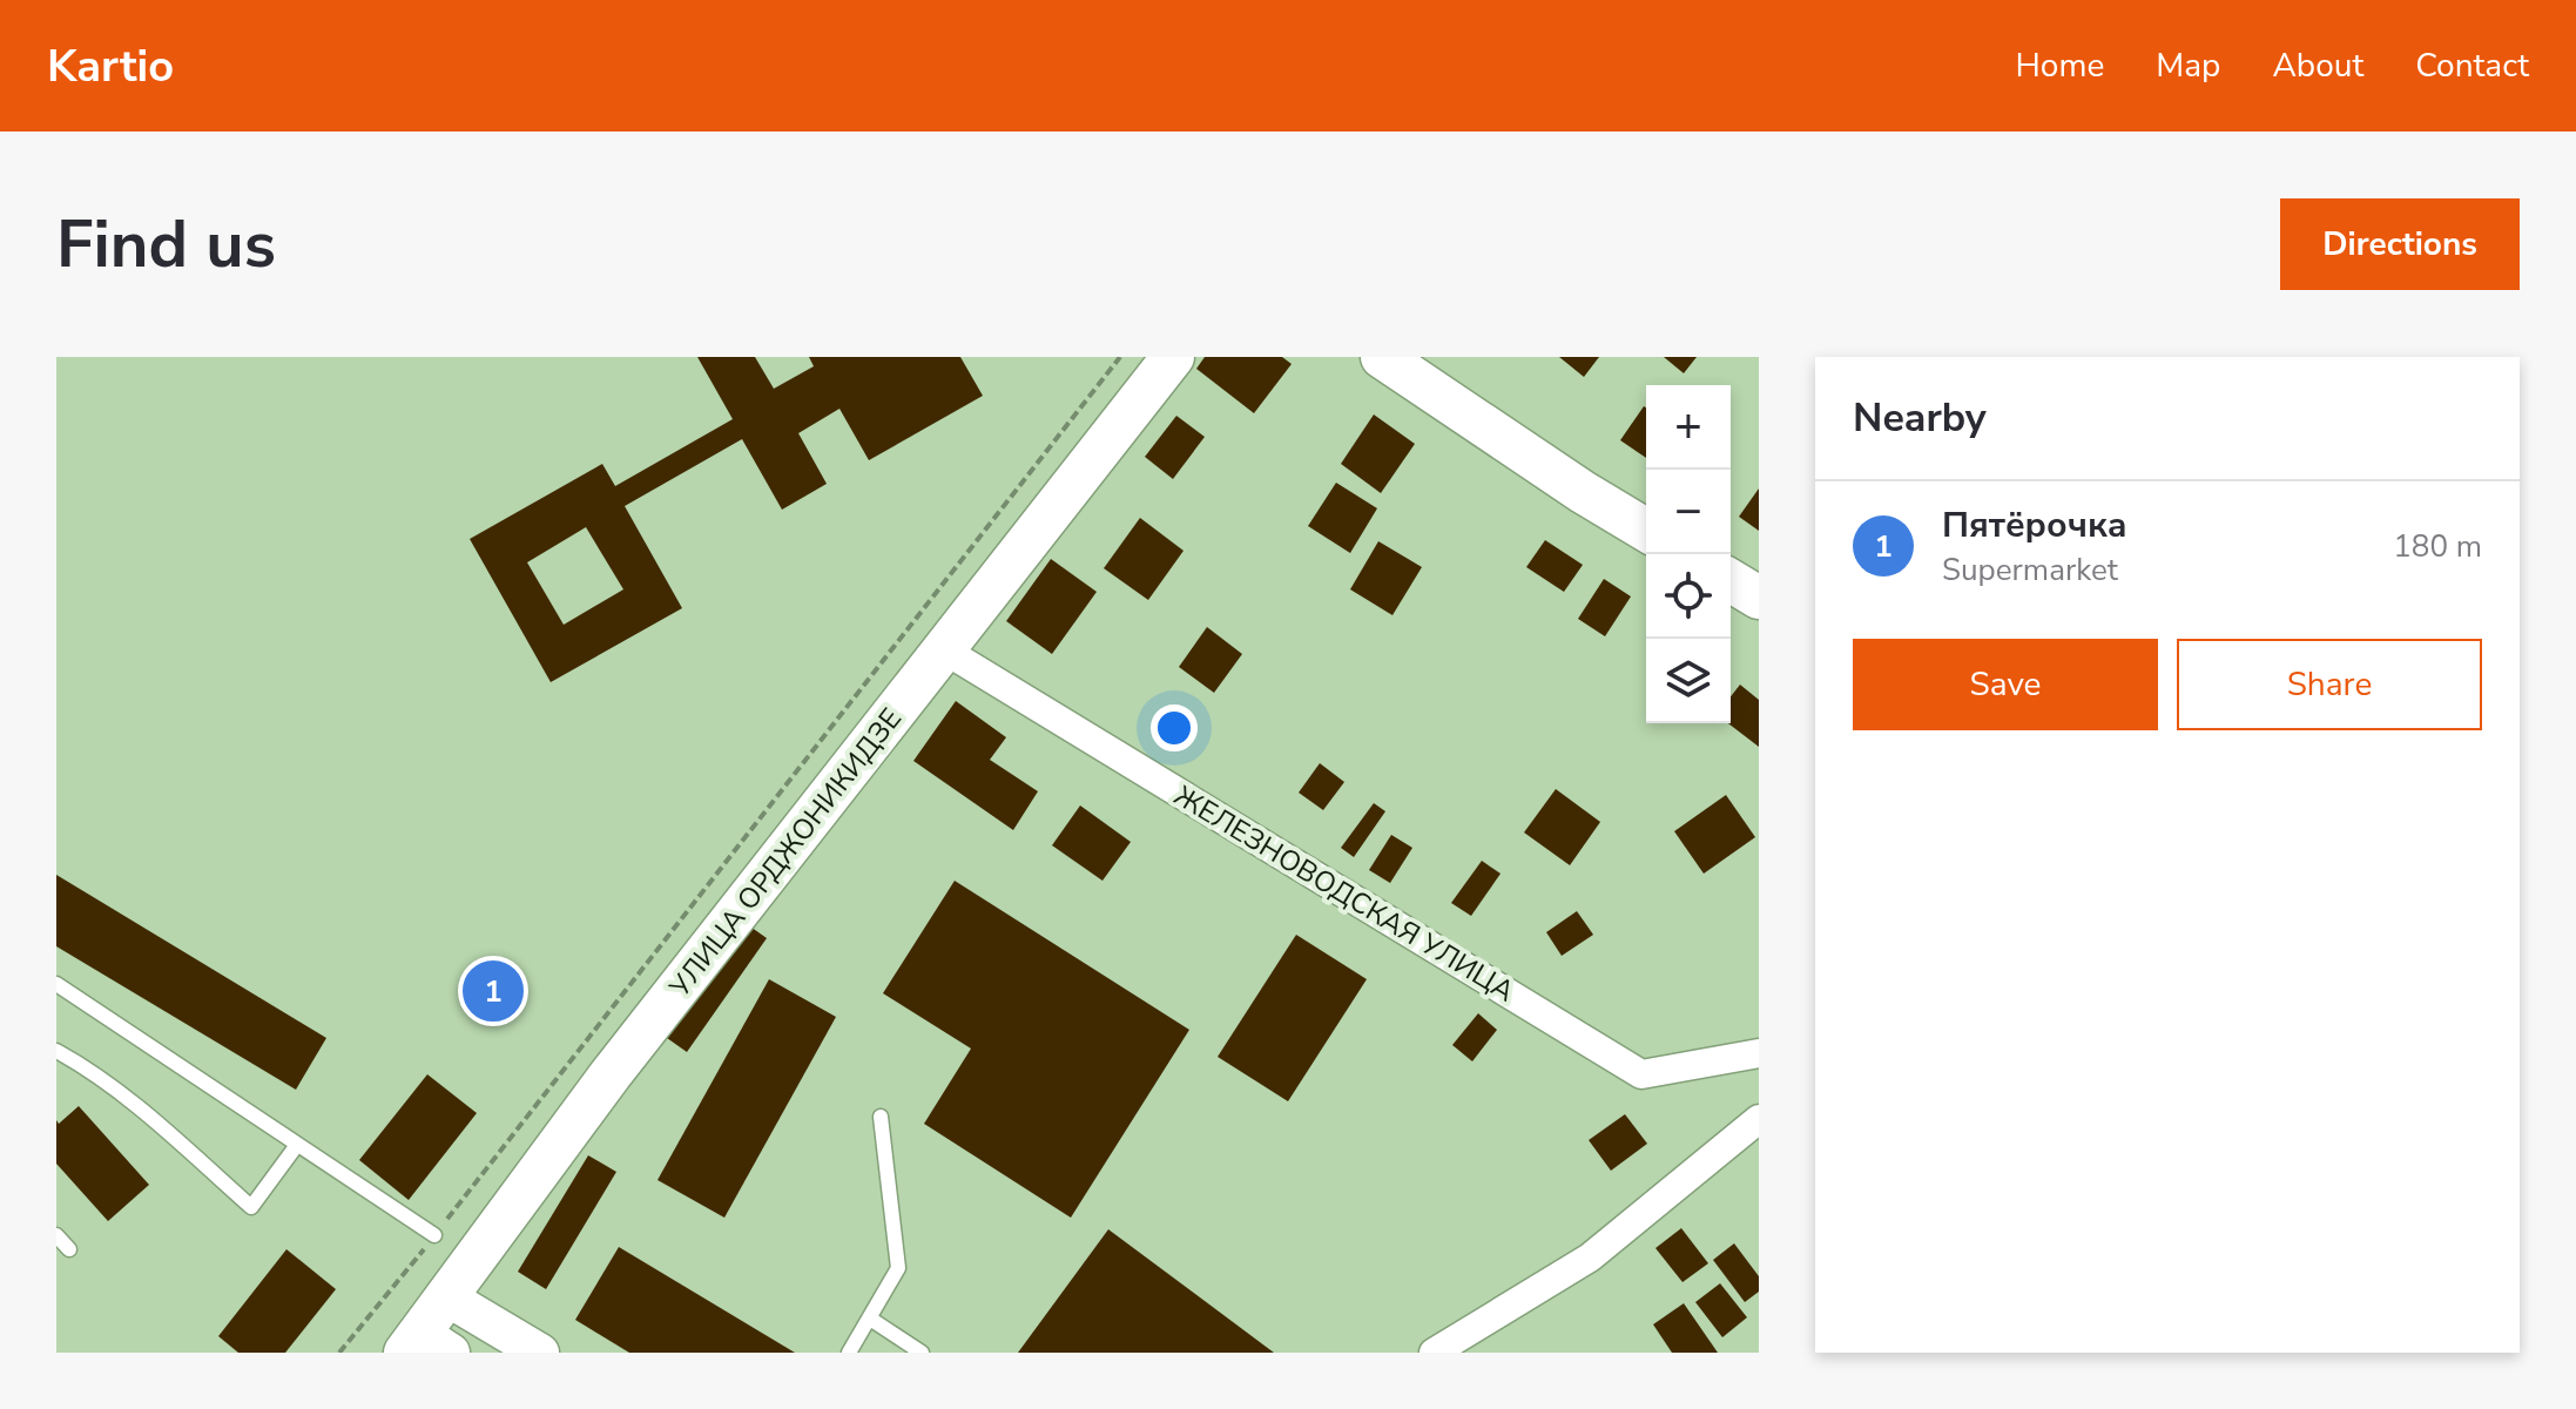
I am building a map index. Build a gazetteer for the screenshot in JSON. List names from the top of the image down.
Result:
{
  "streets": {
    "main road": ["УЛИЦА ОРДЖОНИКИДЗЕ"],
    "street": ["ЖЕЛЕЗНОВОДСКАЯ УЛИЦА"]
  },
  "crossings": [
    ["УЛИЦА ОРДЖОНИКИДЗЕ", "ЖЕЛЕЗНОВОДСКАЯ УЛИЦА"]
  ],
  "page": {
    "header": "Kartio",
    "nav": [
      "Home",
      "Map",
      "About",
      "Contact"
    ],
    "buttons": [
      "Directions",
      ["Save", "Share"]
    ],
    "title": "Find us",
    "heading": "Nearby",
    "map_buttons": ["+", "−"],
    "list": [
      {
        "mark": "1",
        "name": "Пятёрочка",
        "note": "Supermarket",
        "value": "180 m"
      }
    ],
    "pins": "1"
  }
}
